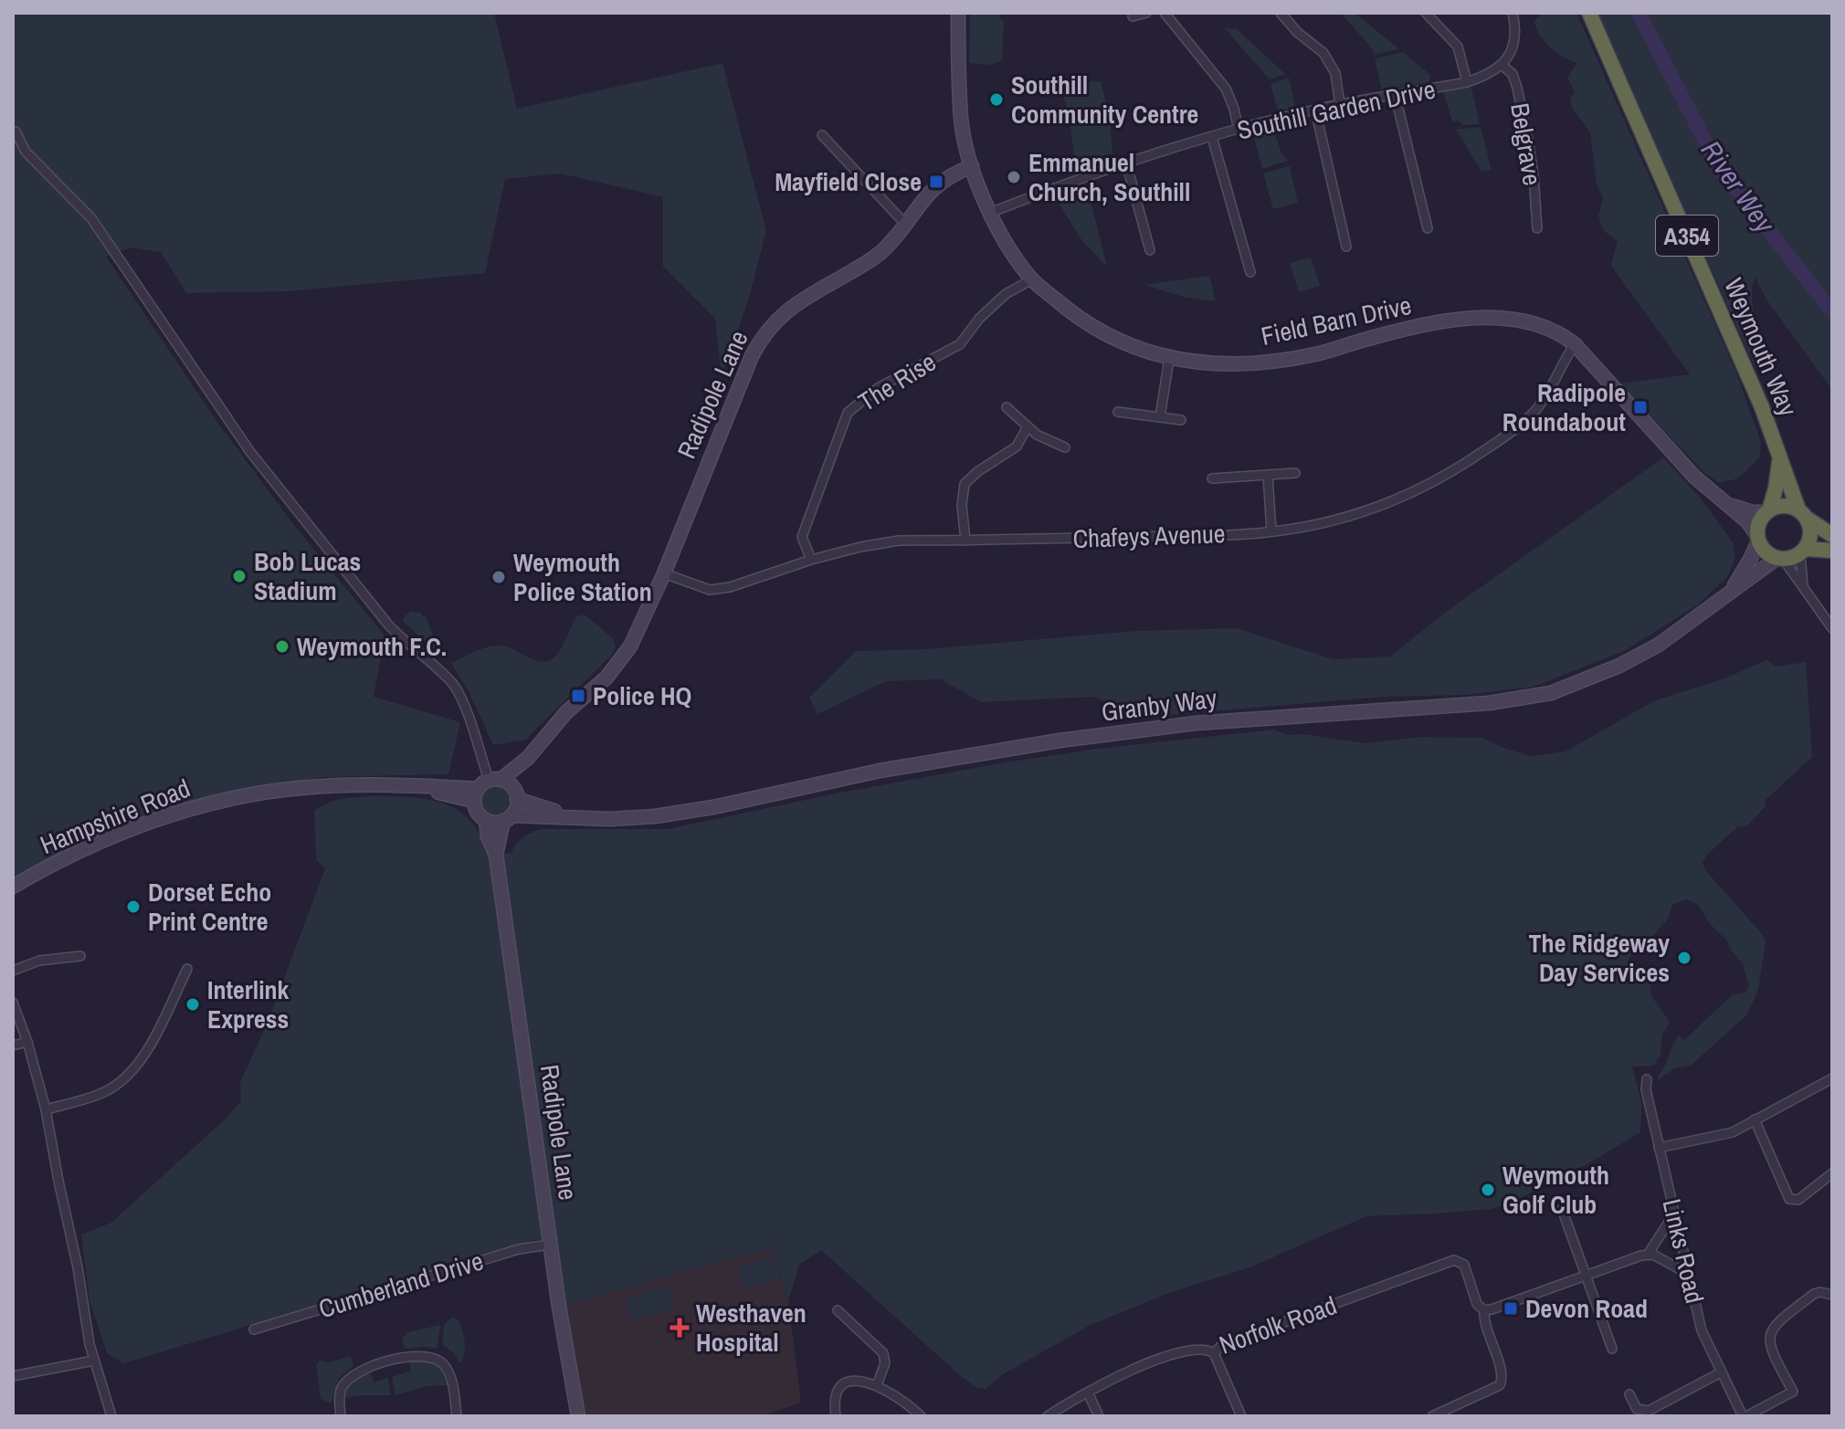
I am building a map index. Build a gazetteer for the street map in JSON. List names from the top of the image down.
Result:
{
  "streets": {
    "highway": ["A354", "Weymouth Way"],
    "main road": [
      "Field Barn Drive",
      "Radipole Lane",
      "Granby Way",
      "Hampshire Road"
    ],
    "street": [
      "Southill Garden Drive",
      "Belgrave",
      "The Rise",
      "Chafeys Avenue",
      "Links Road",
      "Cumberland Drive",
      "Norfolk Road"
    ]
  },
  "crossings": [
    ["Southill Garden Drive", "Belgrave"],
    ["Southill Garden Drive", "Field Barn Drive"],
    ["A354", "Field Barn Drive"],
    ["A354", "Weymouth Way"],
    ["A354", "Granby Way"],
    ["Field Barn Drive", "Weymouth Way"],
    ["Field Barn Drive", "The Rise"],
    ["Field Barn Drive", "Radipole Lane"],
    ["Field Barn Drive", "Chafeys Avenue"],
    ["Field Barn Drive", "Granby Way"],
    ["Weymouth Way", "Granby Way"],
    ["The Rise", "Chafeys Avenue"],
    ["Radipole Lane", "Chafeys Avenue"],
    ["Radipole Lane", "Granby Way"],
    ["Radipole Lane", "Hampshire Road"],
    ["Radipole Lane", "Cumberland Drive"],
    ["Granby Way", "Hampshire Road"]
  ],
  "water": ["River Wey"],
  "places": {
    "other": [
      "Southill Community Centre",
      "Emmanuel Church, Southill",
      "Bob Lucas Stadium",
      "Weymouth Police Station",
      "Weymouth F.C.",
      "Dorset Echo Print Centre",
      "The Ridgeway Day Services",
      "Interlink Express",
      "Weymouth Golf Club"
    ],
    "transit": [
      "Mayfield Close",
      "Radipole Roundabout",
      "Police HQ",
      "Devon Road"
    ],
    "health": ["Westhaven Hospital"]
  }
}
